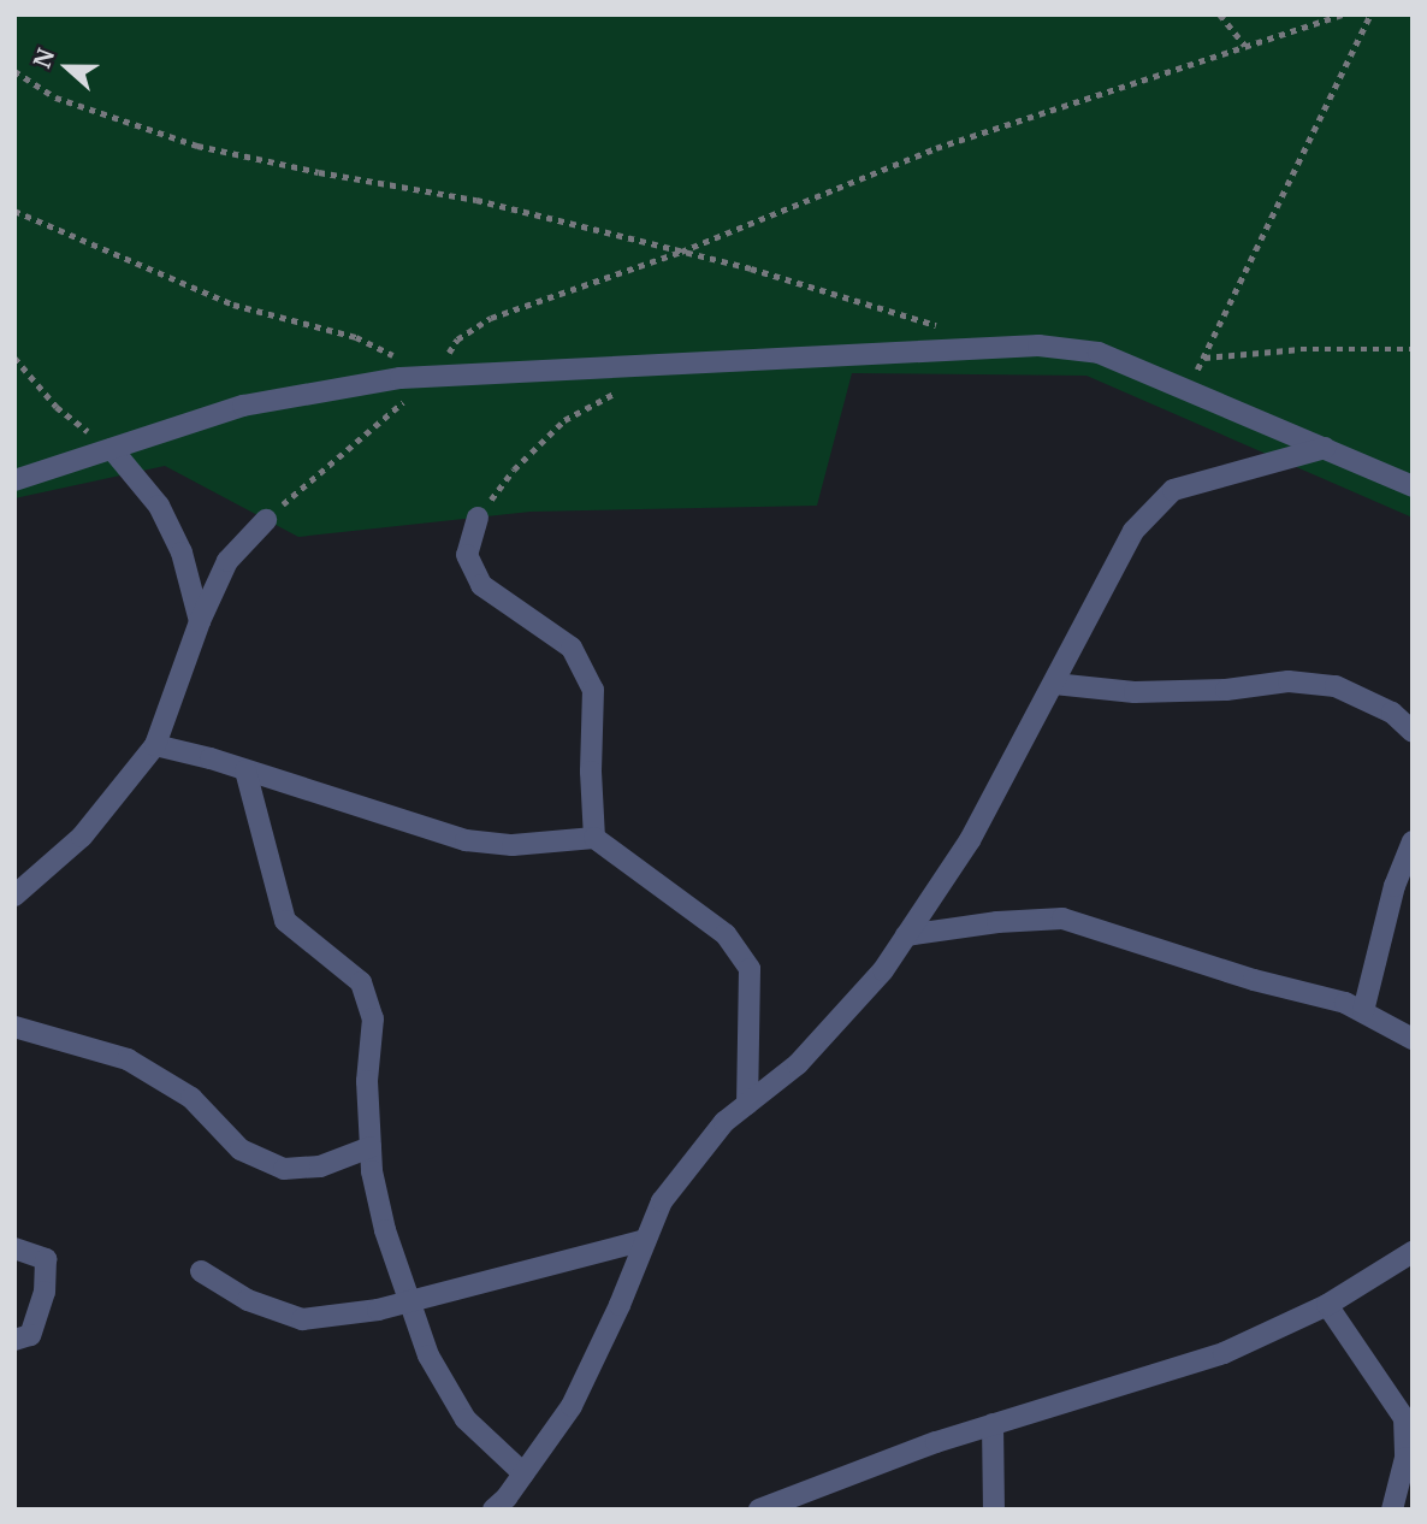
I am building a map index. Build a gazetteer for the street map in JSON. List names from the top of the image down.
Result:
{
  "north": "left"
}
